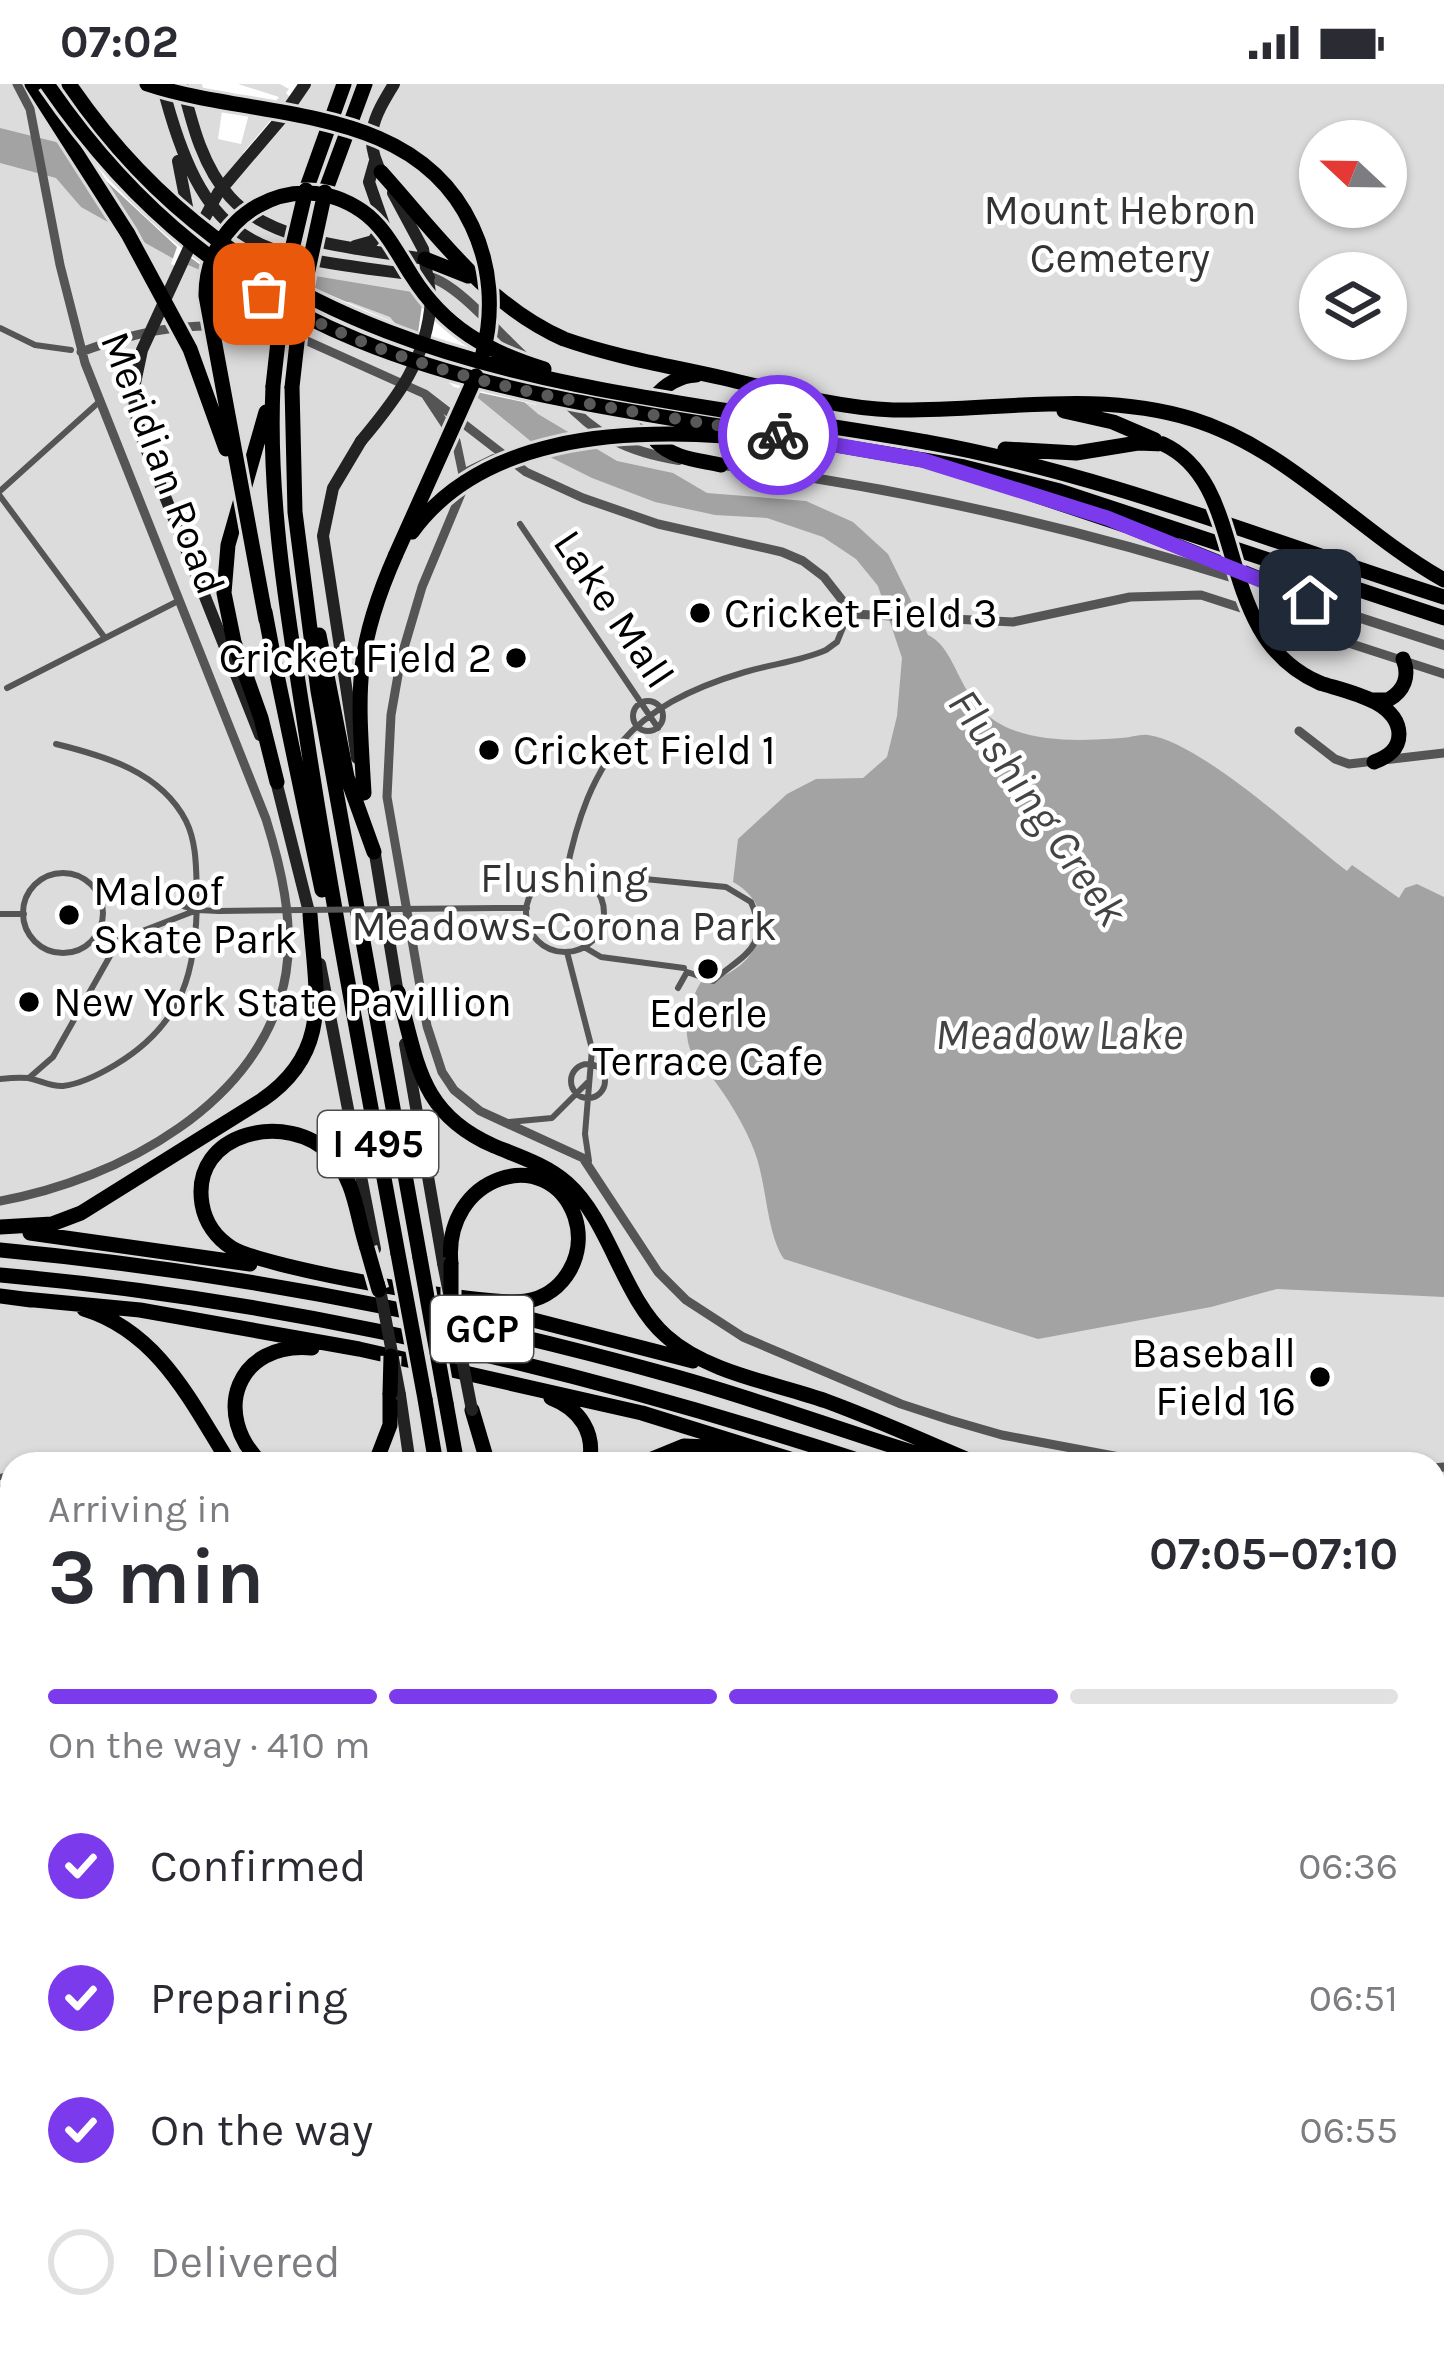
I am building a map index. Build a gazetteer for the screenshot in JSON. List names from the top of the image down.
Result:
{
  "streets": {
    "highway": ["I 495", "GCP"],
    "street": ["Meridian Road", "Lake Mall"]
  },
  "water": ["Flushing Creek", "Meadow Lake"],
  "parks": ["Mount Hebron Cemetery", "Flushing Meadows-Corona Park"],
  "places": [
    "Cricket Field 3",
    "Cricket Field 2",
    "Cricket Field 1",
    "Maloof Skate Park",
    "Ederle Terrace Cafe",
    "New York State Pavillion",
    "Baseball Field 16"
  ],
  "north": "left",
  "page": {
    "status": "07:02",
    "heading": ["3 min", "Arriving in", "07:05–07:10"],
    "bar": "On the way · 410 m",
    "list": [
      ["Confirmed", "06:36"],
      ["Preparing", "06:51"],
      ["On the way", "06:55"],
      "Delivered"
    ]
  }
}
